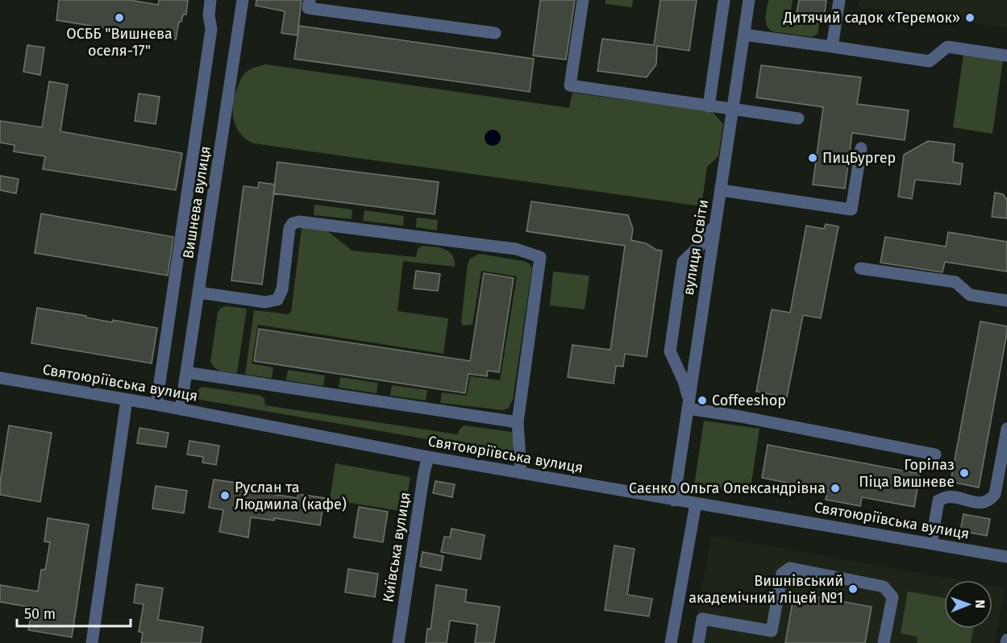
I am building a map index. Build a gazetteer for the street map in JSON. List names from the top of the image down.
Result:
{
  "streets": {
    "street": [
      "Вишнева вулиця",
      "вулиця Освіти",
      "Святоюріївська вулиця",
      "Київська вулиця"
    ]
  },
  "crossings": [
    ["Вишнева вулиця", "Святоюріївська вулиця"],
    ["вулиця Освіти", "Святоюріївська вулиця"],
    ["Святоюріївська вулиця", "Київська вулиця"]
  ],
  "places": [
    "ОСББ \"Вишнева оселя-17\"",
    "Дитячий садок «Теремок»",
    "ПицБургер",
    "Coffeeshop",
    "Горілаз Піца Вишневе",
    "Саєнко Ольга Олександрівна",
    "Руслан та Людмила (кафе)",
    "Вишнівський академічний ліцей №1"
  ],
  "scale_bar": "50 m",
  "north": "right"
}
